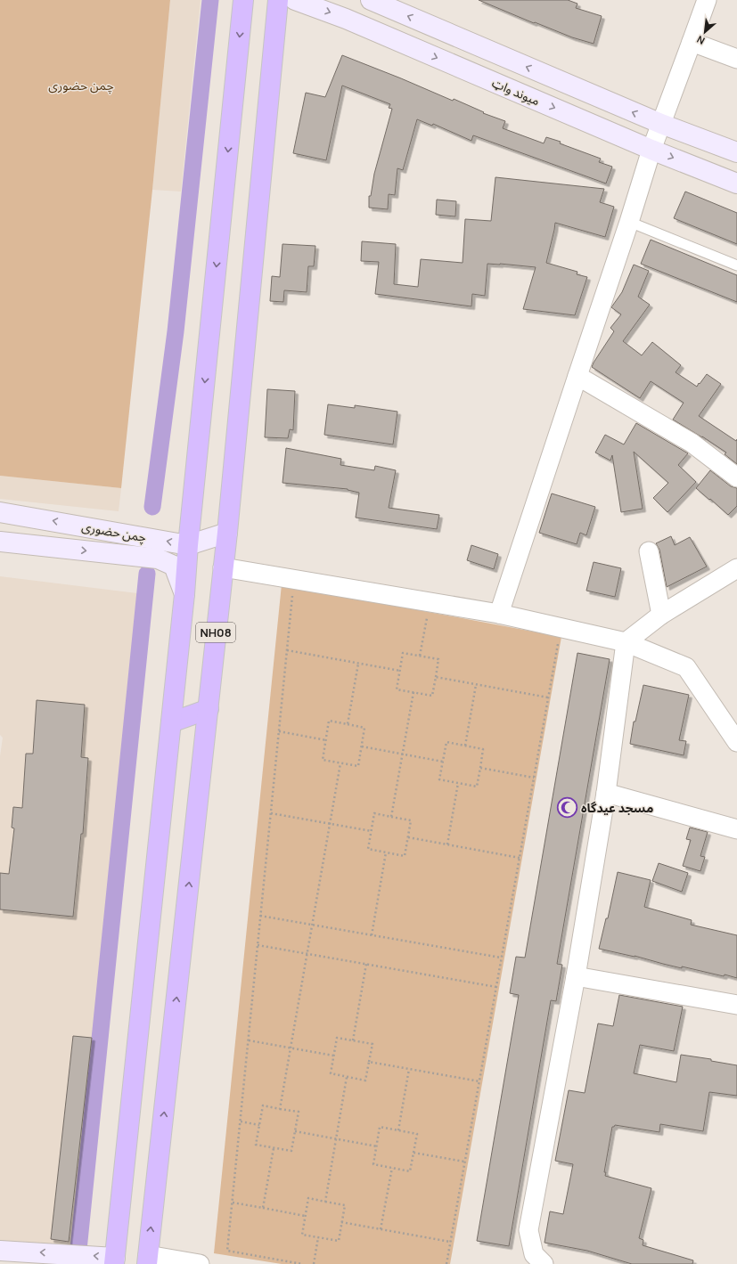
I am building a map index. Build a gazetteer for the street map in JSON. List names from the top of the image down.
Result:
{
  "streets": {
    "highway": ["NH08"],
    "main road": ["میوند واټ", "چمن حضوری"]
  },
  "crossings": [
    ["چمن حضوری", "NH08"]
  ],
  "parks": ["چمن حضوری"],
  "places": {
    "mosque": ["مسجد عیدگاه"]
  },
  "north": "bottom left"
}
